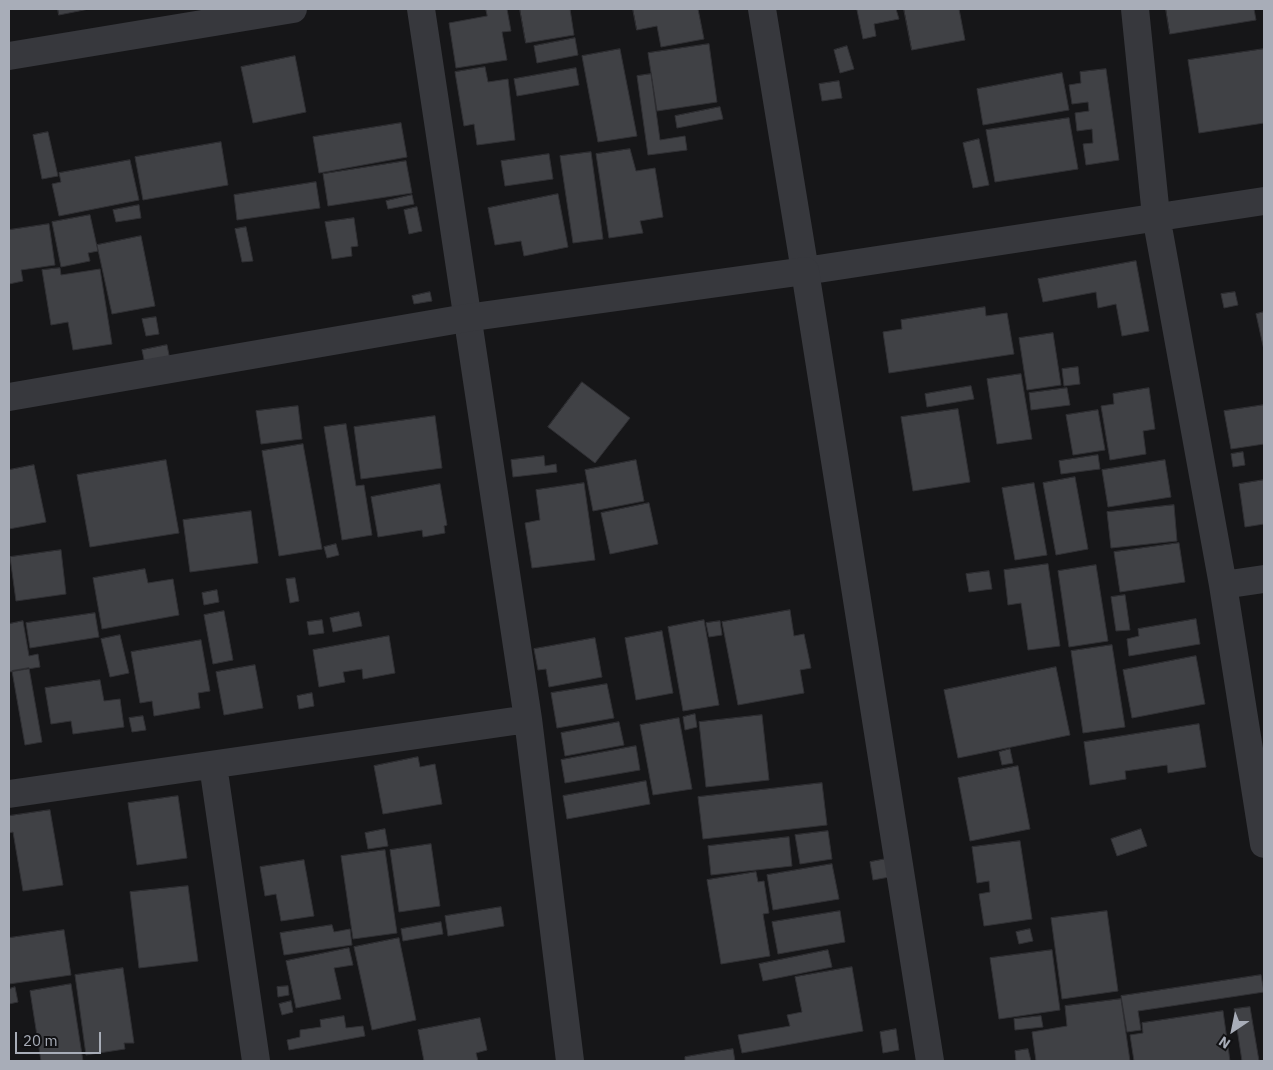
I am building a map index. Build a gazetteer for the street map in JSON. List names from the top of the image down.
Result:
{
  "scale_bar": "20 m",
  "north": "bottom left"
}
